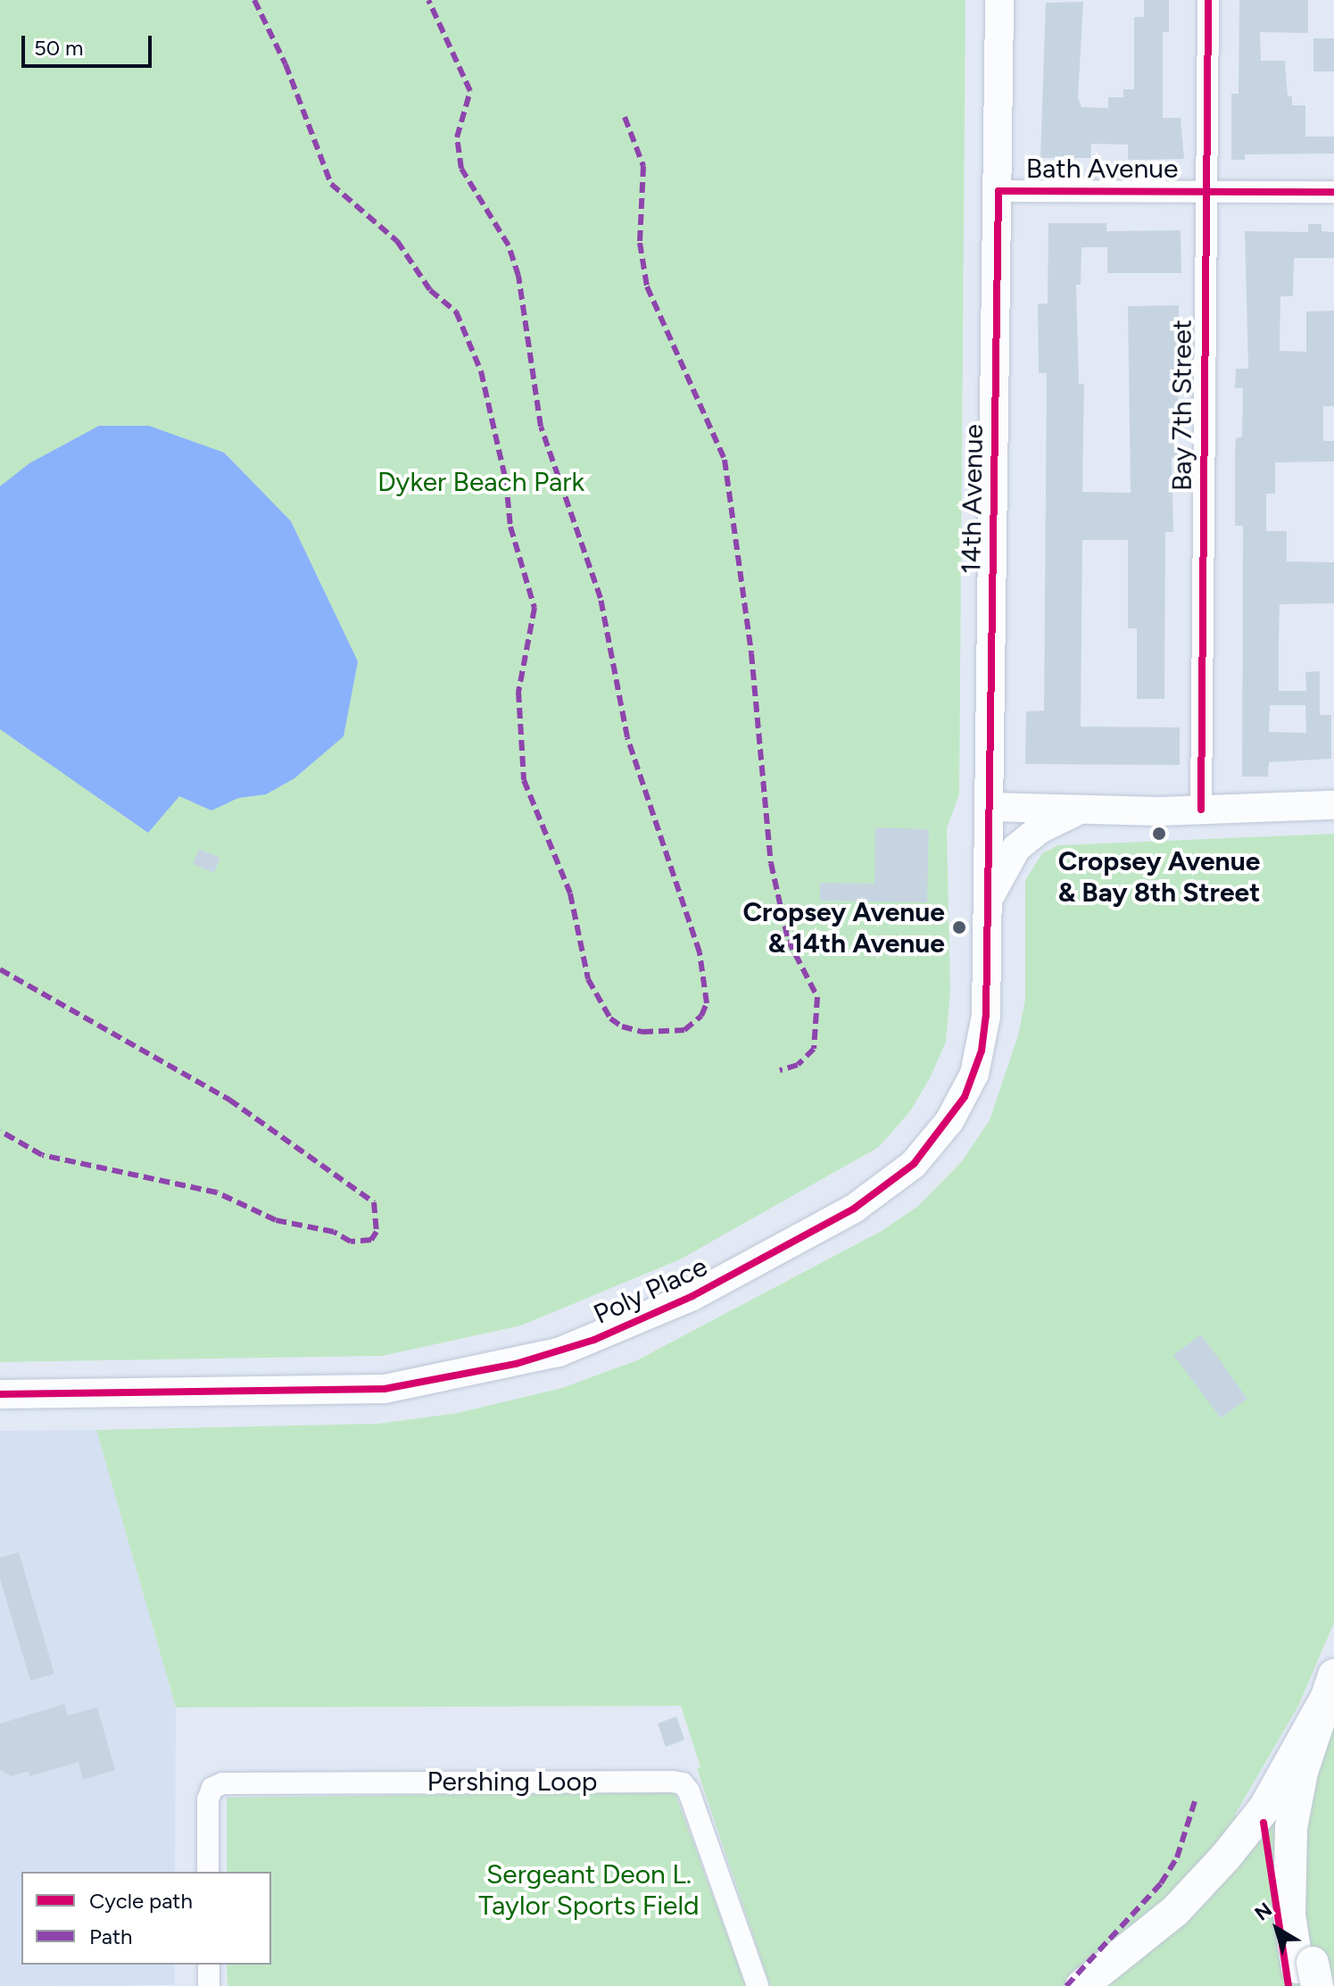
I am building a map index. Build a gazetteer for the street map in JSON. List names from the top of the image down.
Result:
{
  "streets": {
    "main road": ["14th Avenue", "Poly Place"],
    "street": ["Bath Avenue", "Bay 7th Street", "Pershing Loop"]
  },
  "crossings": [
    ["Bath Avenue", "Bay 7th Street"],
    ["Bath Avenue", "14th Avenue"],
    ["14th Avenue", "Poly Place"]
  ],
  "parks": ["Dyker Beach Park", "Sergeant Deon L. Taylor Sports Field"],
  "places": ["Cropsey Avenue & Bay 8th Street", "Cropsey Avenue & 14th Avenue"],
  "legend": ["Cycle path", "Path"],
  "scale_bar": "50 m",
  "north": "top left"
}
